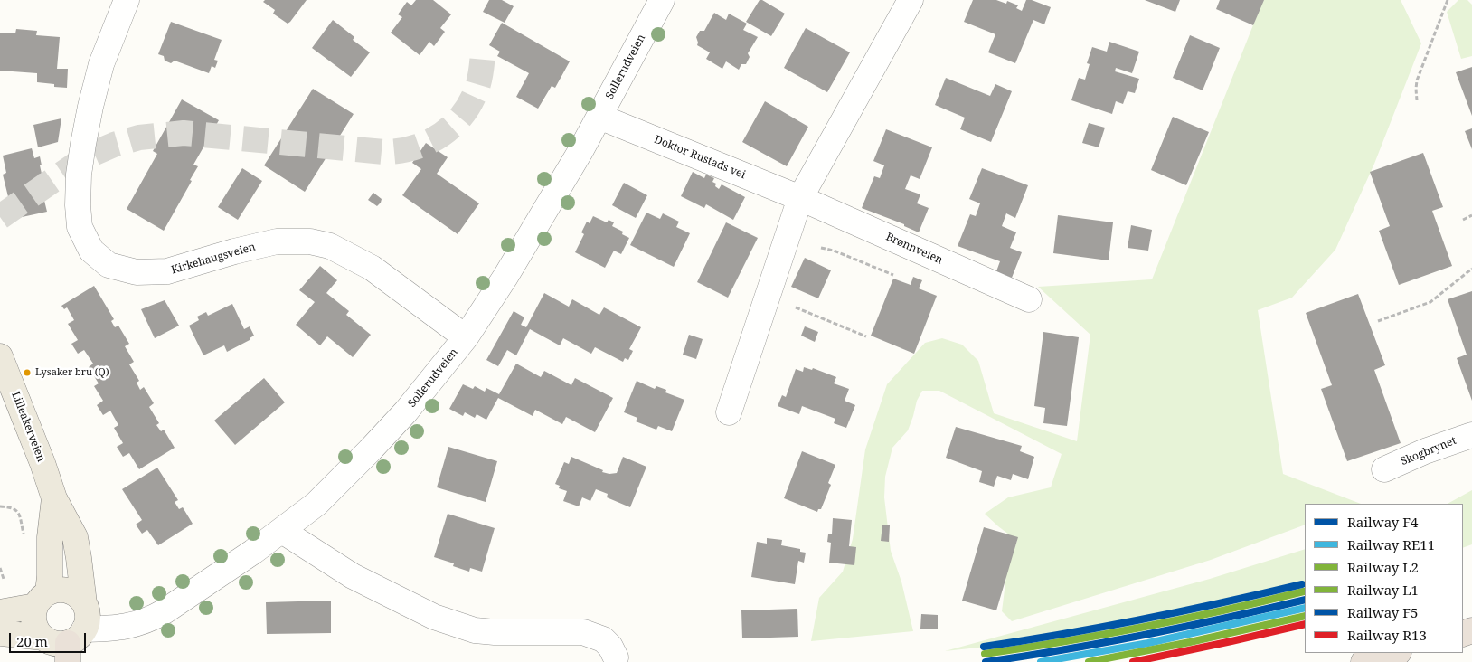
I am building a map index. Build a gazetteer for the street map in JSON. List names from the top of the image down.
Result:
{
  "streets": {
    "main road": ["Lilleakerveien"],
    "street": [
      "Sollerudveien",
      "Doktor Rustads vei",
      "Brønnveien",
      "Kirkehaugsveien",
      "Skogbrynet"
    ]
  },
  "crossings": [
    ["Sollerudveien", "Doktor Rustads vei"],
    ["Sollerudveien", "Kirkehaugsveien"],
    ["Sollerudveien", "Lilleakerveien"],
    ["Doktor Rustads vei", "Brønnveien"]
  ],
  "places": ["Lysaker bru (Q)"],
  "lines": [
    "rail line F5",
    "rail line L2",
    "rail line F4",
    "rail line RE11",
    "rail line L1",
    "rail line R13"
  ],
  "legend": [
    "Railway F4",
    "Railway RE11",
    "Railway L2",
    "Railway L1",
    "Railway F5",
    "Railway R13"
  ],
  "scale_bar": "20 m"
}
